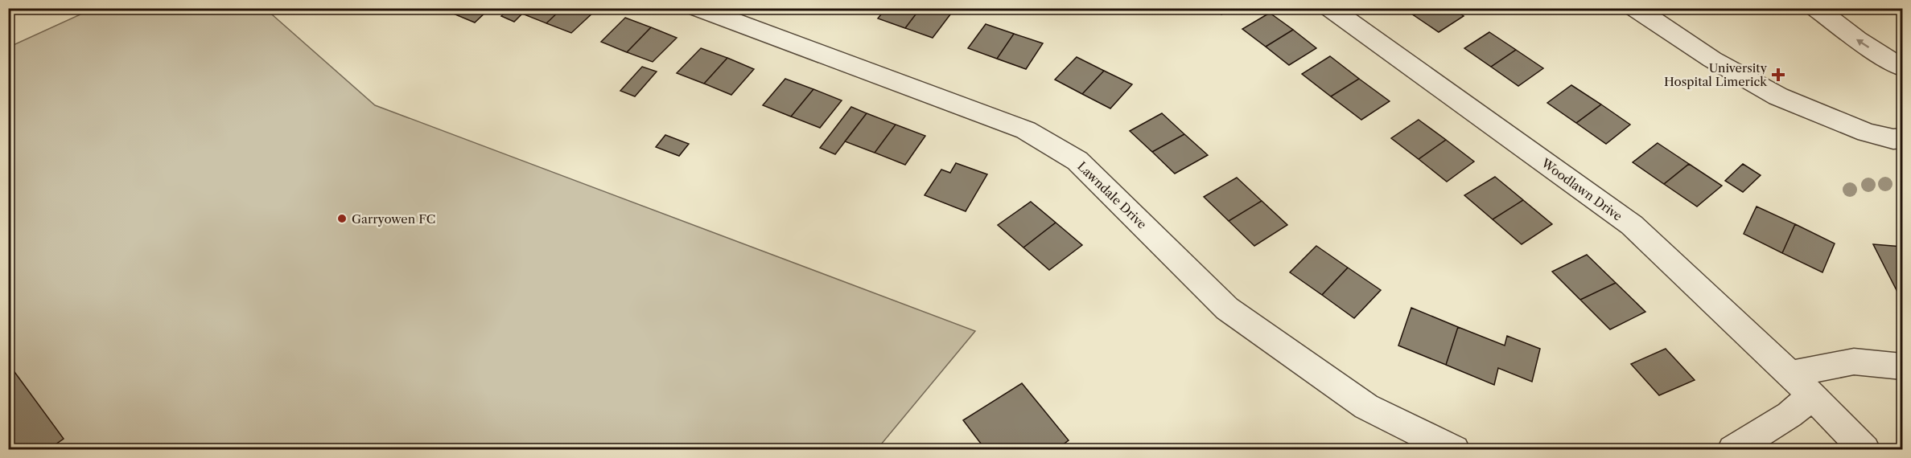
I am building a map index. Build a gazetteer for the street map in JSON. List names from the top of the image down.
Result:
{
  "streets": {
    "street": ["Woodlawn Drive", "Lawndale Drive"]
  },
  "places": {
    "health": ["University Hospital Limerick"],
    "other": ["Garryowen FC"]
  }
}
